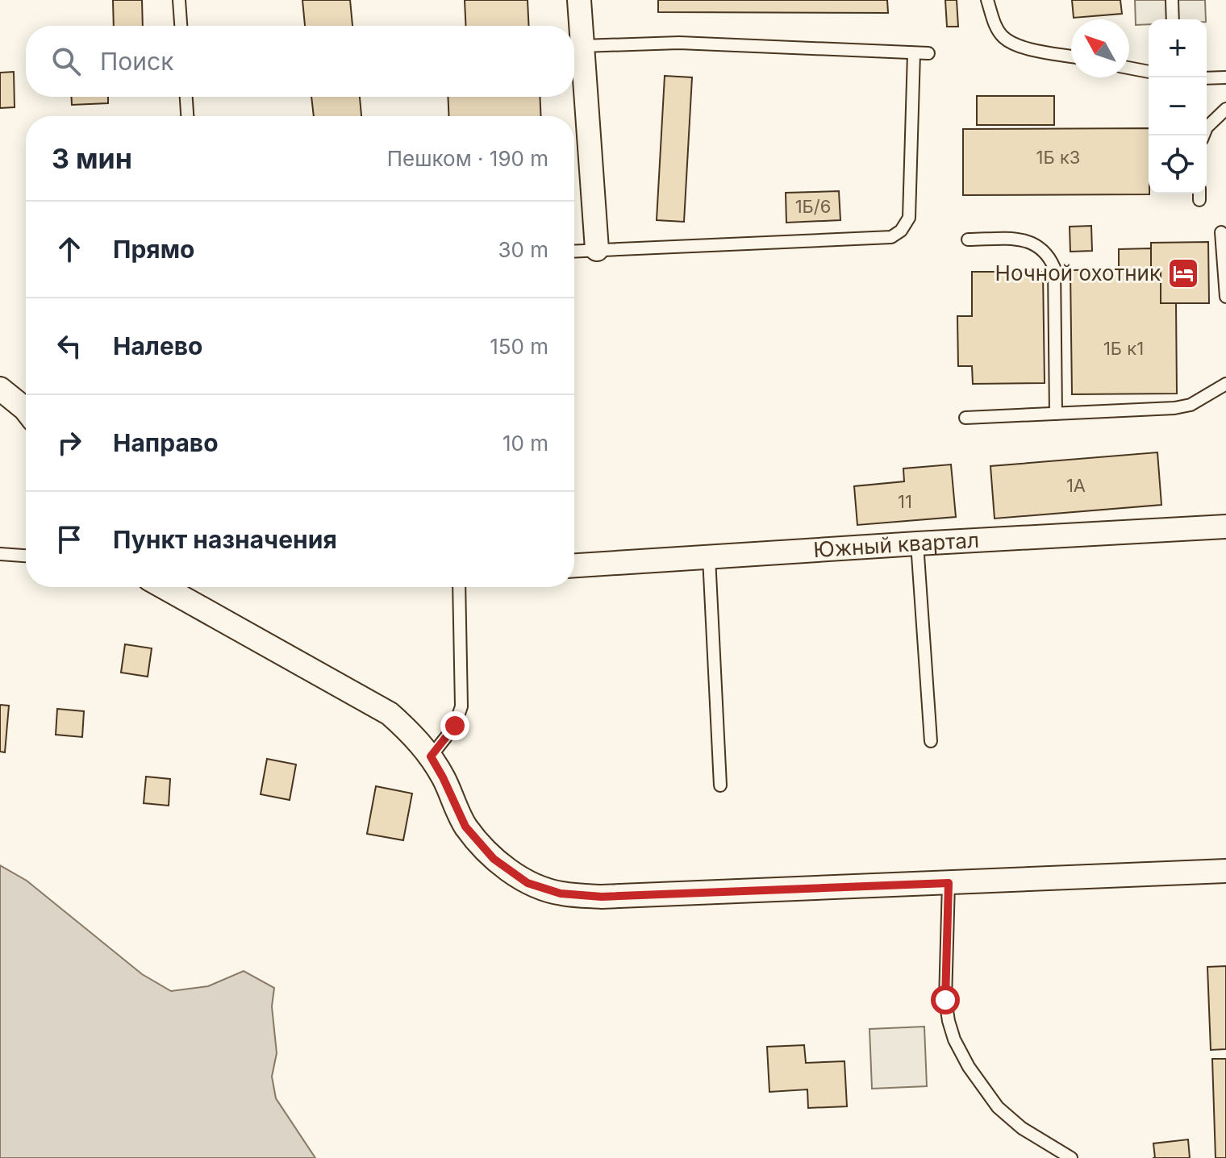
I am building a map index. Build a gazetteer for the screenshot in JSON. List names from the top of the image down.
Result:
{
  "streets": {
    "street": ["Южный квартал"]
  },
  "places": {
    "hotel": ["Ночной охотник"]
  },
  "house_numbers": [
    "1Б к3",
    "1Б/6",
    "1Б к1",
    "1А",
    "11"
  ],
  "north": "top left",
  "page": {
    "map_buttons": ["+", "−"],
    "search": "Поиск",
    "heading": ["3 мин", "Пешком · 190 m"],
    "list": [
      ["Прямо", "30 m"],
      ["Налево", "150 m"],
      ["Направо", "10 m"],
      "Пункт назначения"
    ]
  }
}
